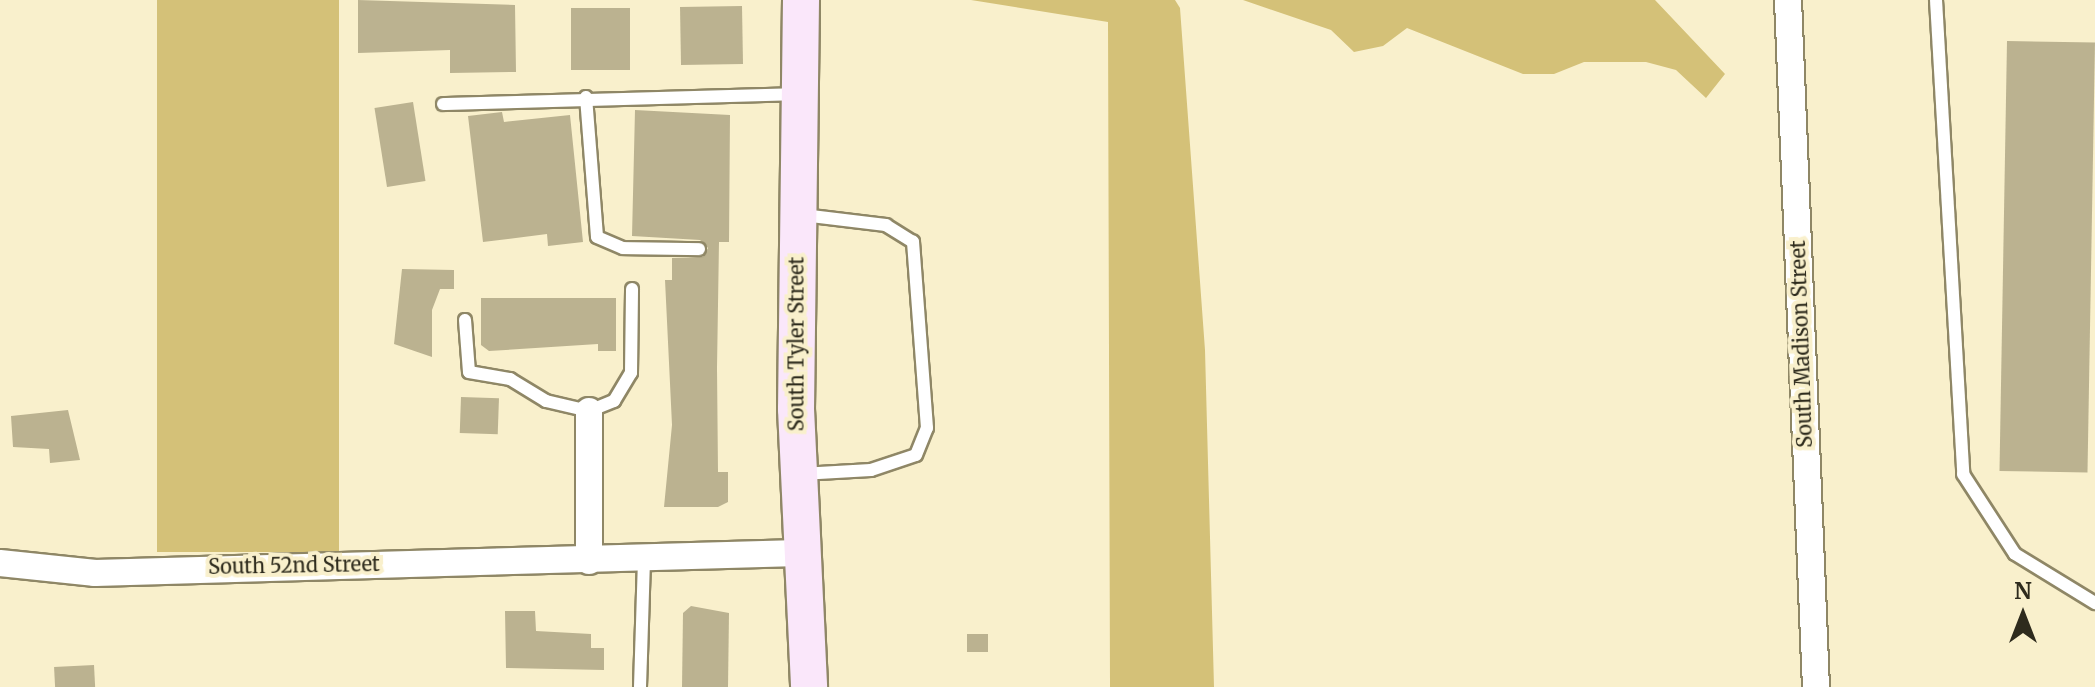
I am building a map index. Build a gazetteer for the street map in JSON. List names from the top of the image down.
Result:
{
  "streets": {
    "main road": ["South Tyler Street"],
    "street": ["South Madison Street", "South 52nd Street"]
  },
  "crossings": [
    ["South Tyler Street", "South 52nd Street"]
  ],
  "north": "top"
}
